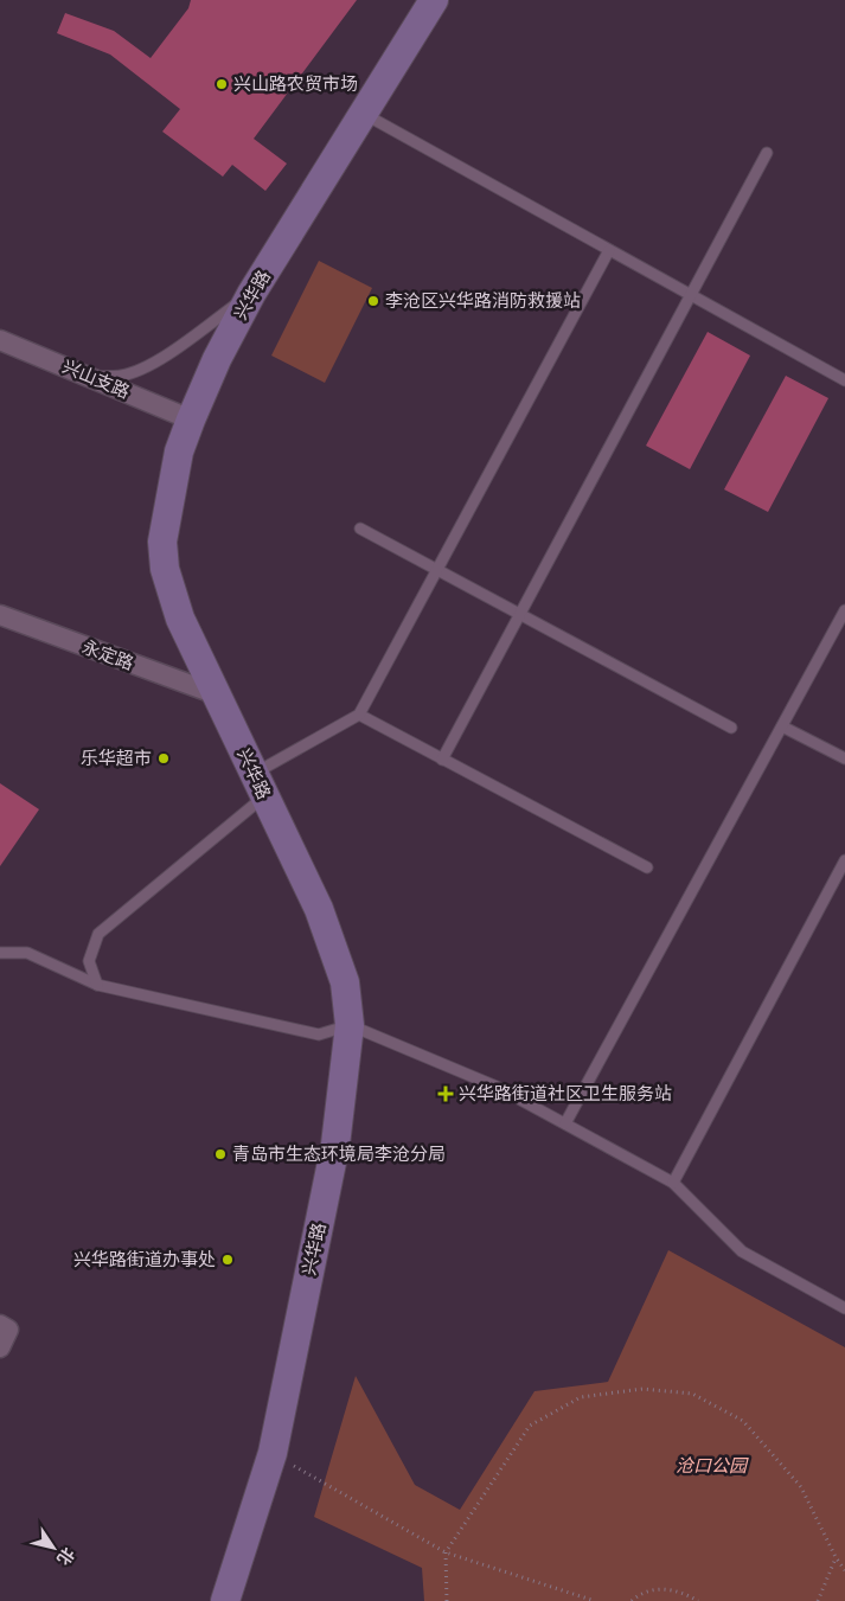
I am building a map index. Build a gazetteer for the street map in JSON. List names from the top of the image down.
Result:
{
  "streets": {
    "street": ["兴华路", "兴山支路", "永定路"]
  },
  "crossings": [
    ["兴华路", "兴山支路"],
    ["兴华路", "永定路"]
  ],
  "parks": ["沧口公园"],
  "places": {
    "other": [
      "兴山路农贸市场",
      "李沧区兴华路消防救援站",
      "乐华超市",
      "青岛市生态环境局李沧分局",
      "兴华路街道办事处"
    ],
    "health": ["兴华路街道社区卫生服务站"]
  },
  "north": "bottom right"
}
